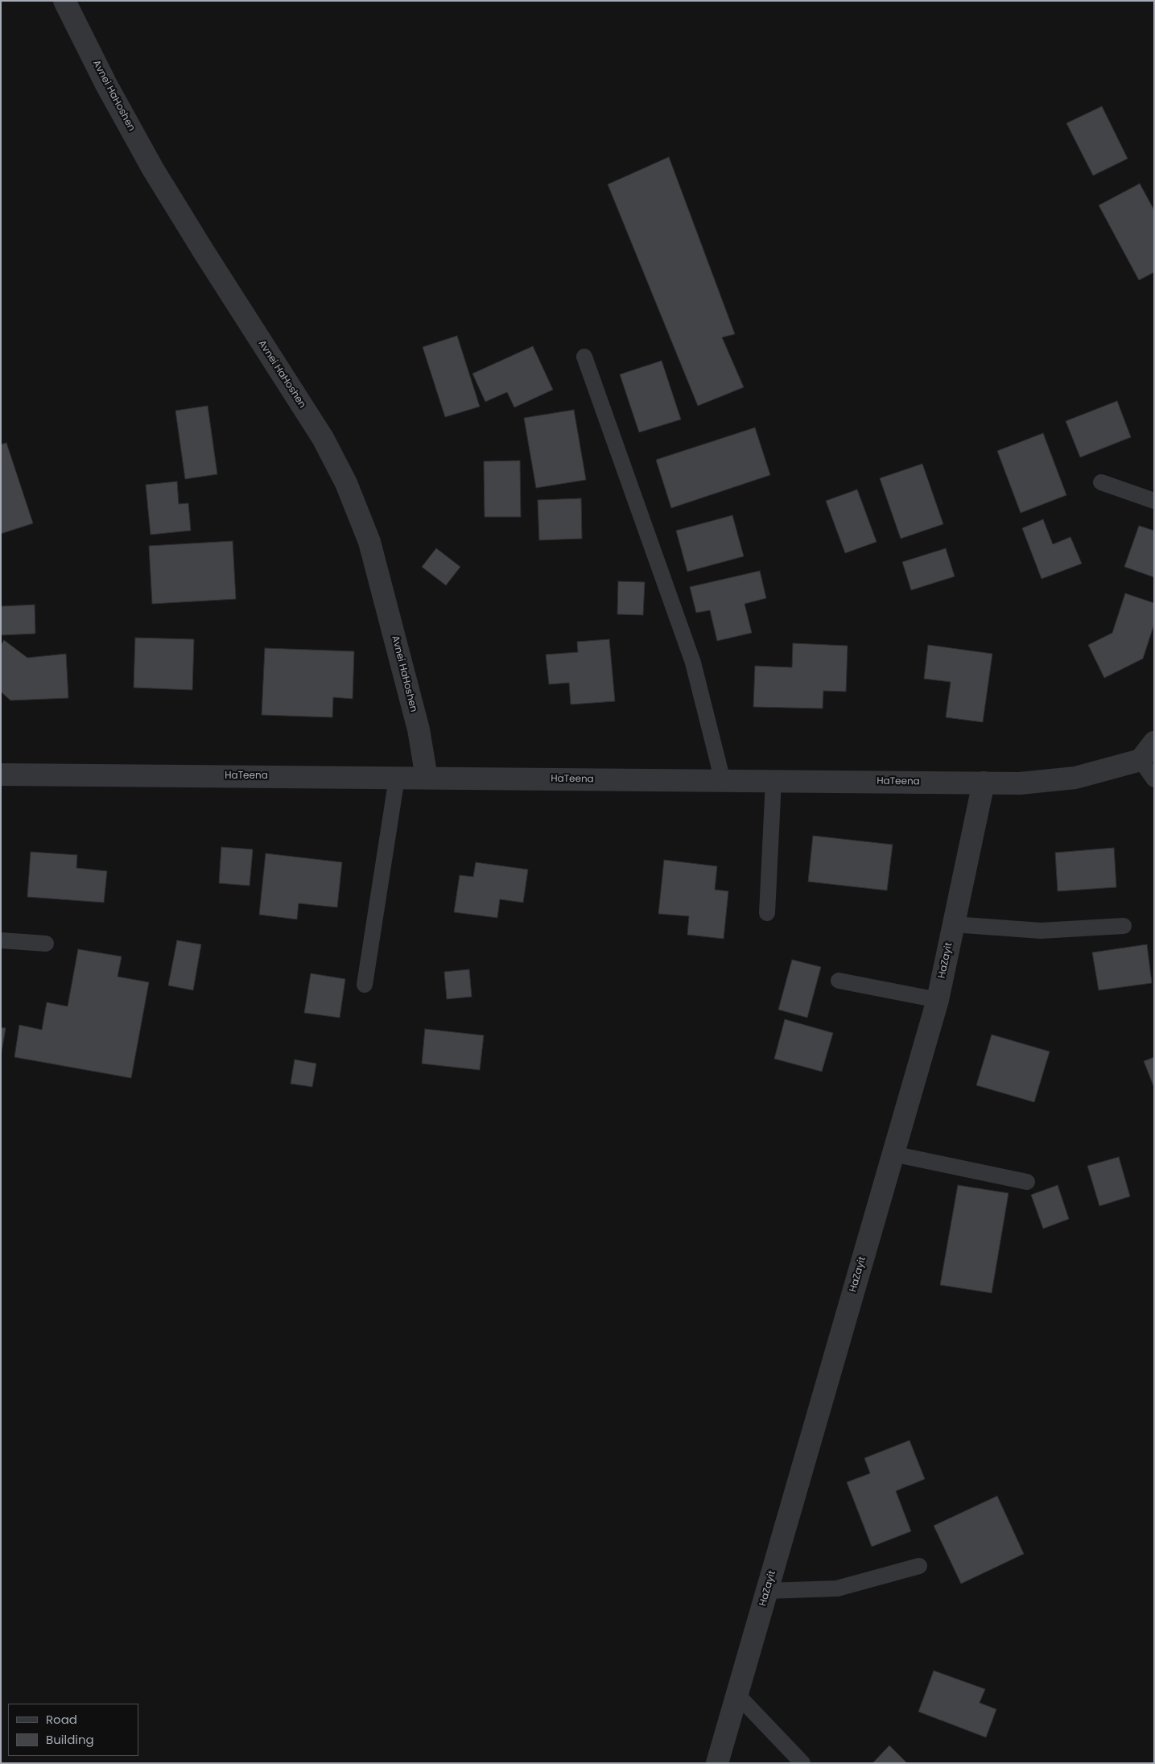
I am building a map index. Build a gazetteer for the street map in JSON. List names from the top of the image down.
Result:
{
  "streets": {
    "street": ["Avnei HaHoshen", "HaTeena", "HaZayit"]
  },
  "crossings": [
    ["Avnei HaHoshen", "HaTeena"],
    ["HaTeena", "HaZayit"]
  ],
  "legend": ["Road", "Building"]
}
